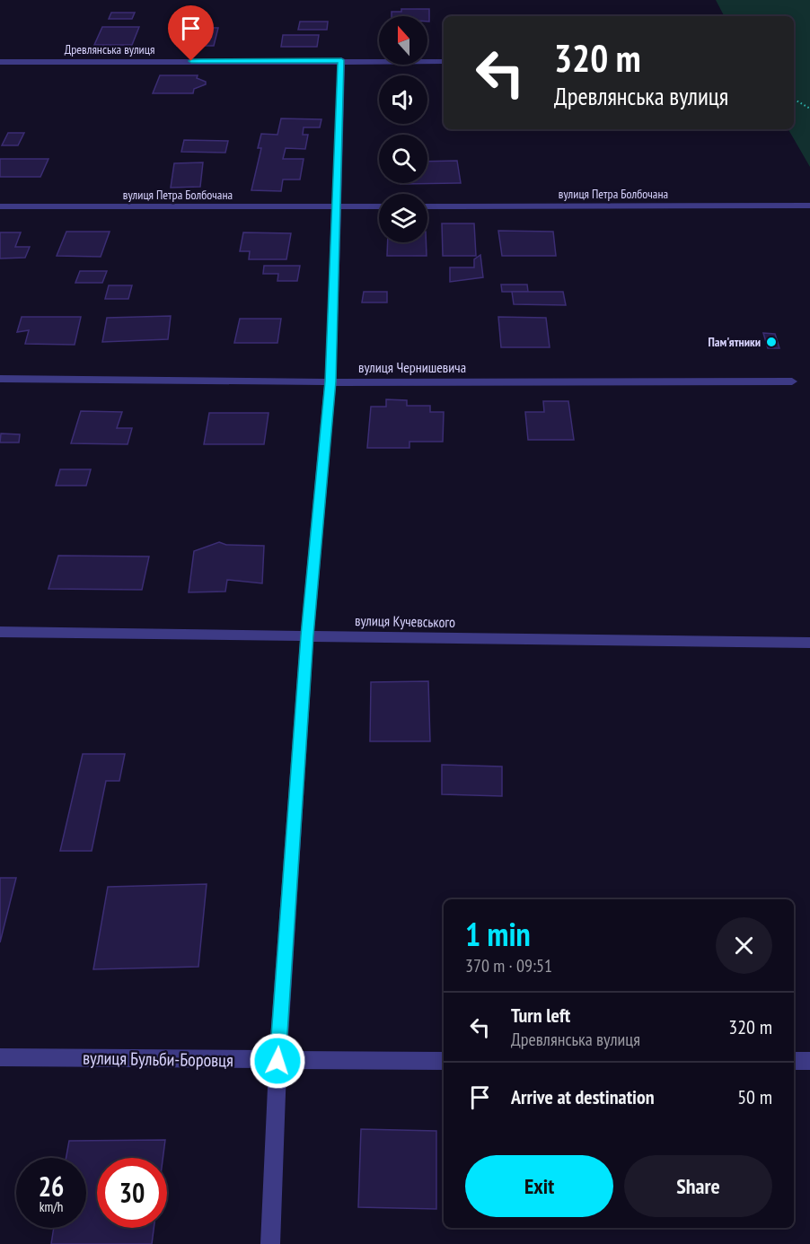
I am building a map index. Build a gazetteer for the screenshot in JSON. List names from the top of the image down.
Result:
{
  "streets": {
    "street": [
      "Древлянська вулиця",
      "вулиця Петра Болбочана",
      "вулиця Чернишевича",
      "вулиця Кучевського",
      "вулиця Бульби-Боровця"
    ]
  },
  "places": ["Пам'ятники"],
  "north": "top",
  "page": {
    "turn": ["320 m", "Древлянська вулиця"],
    "heading": ["1 min", "370 m · 09:51"],
    "list": [
      {
        "name": "Turn left",
        "note": "Древлянська вулиця",
        "value": "320 m"
      },
      {
        "name": "Arrive at destination",
        "value": "50 m"
      }
    ],
    "buttons": ["Exit", "Share"],
    "speed": "26 km/h",
    "limit": "30"
  }
}
